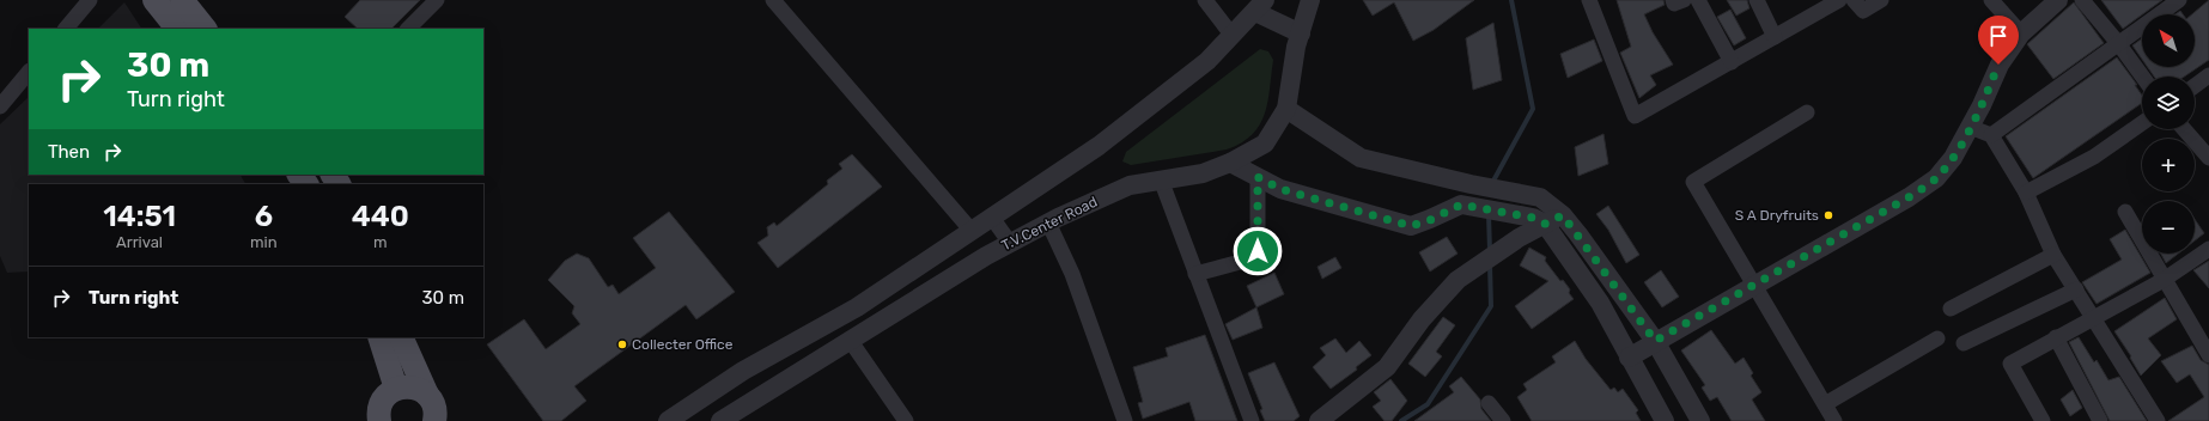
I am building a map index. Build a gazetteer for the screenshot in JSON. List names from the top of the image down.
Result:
{
  "streets": {
    "street": ["T.V.Center Road"]
  },
  "places": ["S A Dryfruits", "Collecter Office"],
  "north": "top left",
  "page": {
    "map_buttons": ["+", "−"],
    "turn": ["30 m", "Turn right"],
    "then": "Then",
    "eta": [
      "14:51",
      "Arrival",
      "6",
      "min",
      "440",
      "m"
    ],
    "list": [
      {
        "name": "Turn right",
        "value": "30 m"
      }
    ]
  }
}
